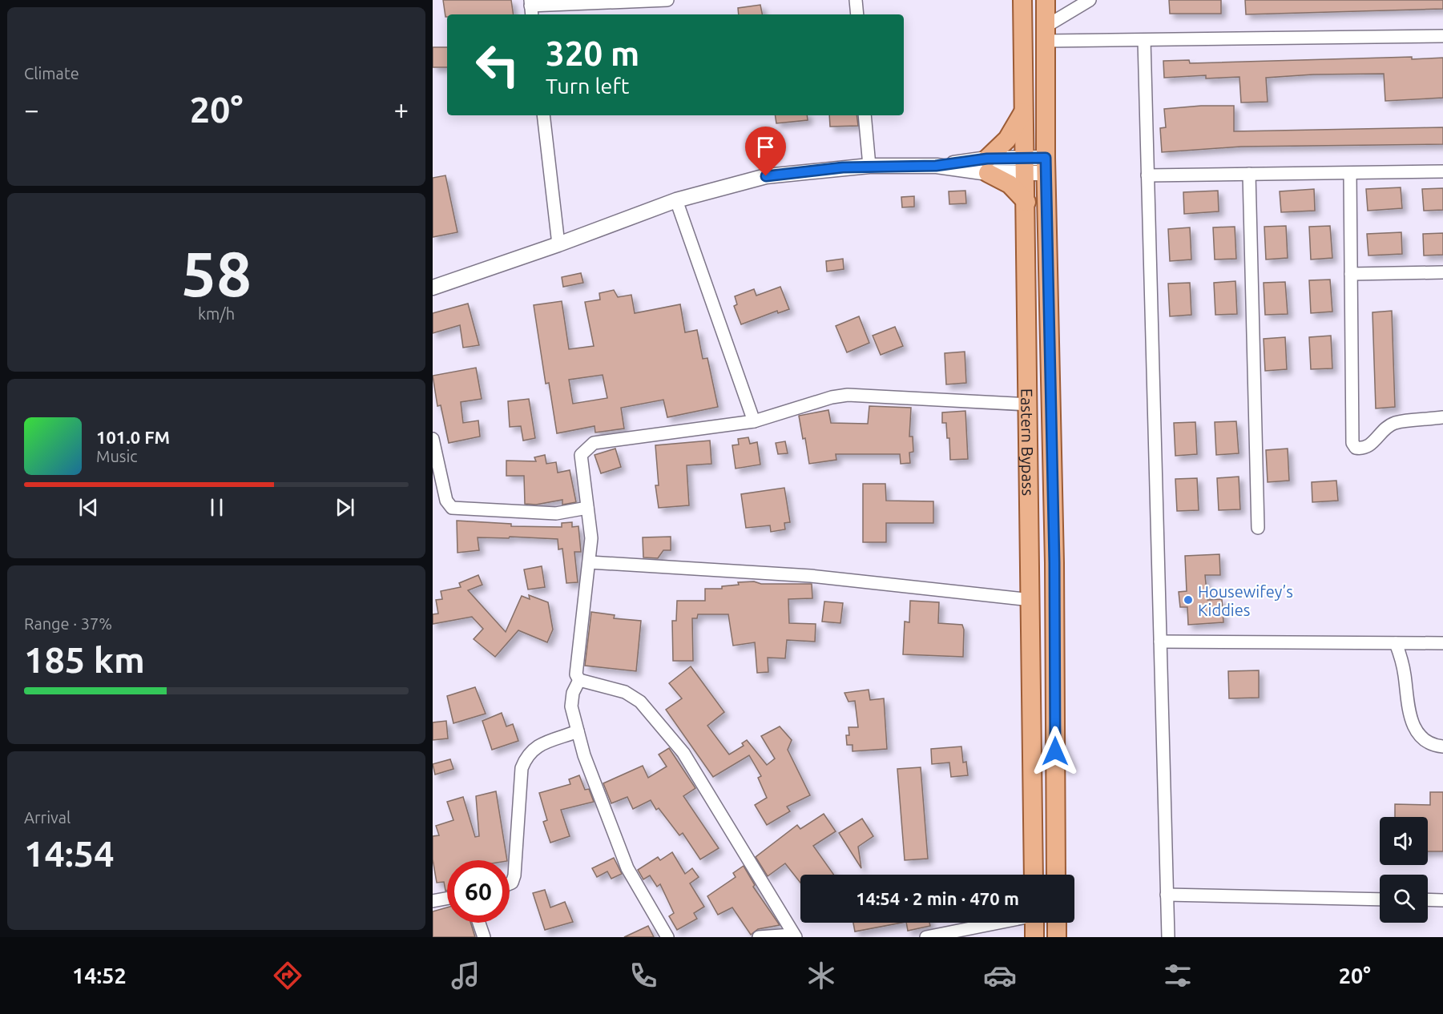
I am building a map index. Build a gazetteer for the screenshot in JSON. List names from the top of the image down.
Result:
{
  "streets": {
    "main road": ["Eastern Bypass"]
  },
  "places": ["Housewifey’s Kiddies"],
  "page": {
    "tile": [
      "Climate",
      ["58", "km/h"],
      ["Range · 37%", "185 km"],
      ["Arrival", "14:54"]
    ],
    "turn": ["320 m", "Turn left"],
    "heat": ["−", "20°", "+"],
    "song": ["101.0 FM", "Music"],
    "limit": "60",
    "trip": "14:54 · 2 min · 470 m",
    "tabs": ["14:52", "20°"]
  }
}
